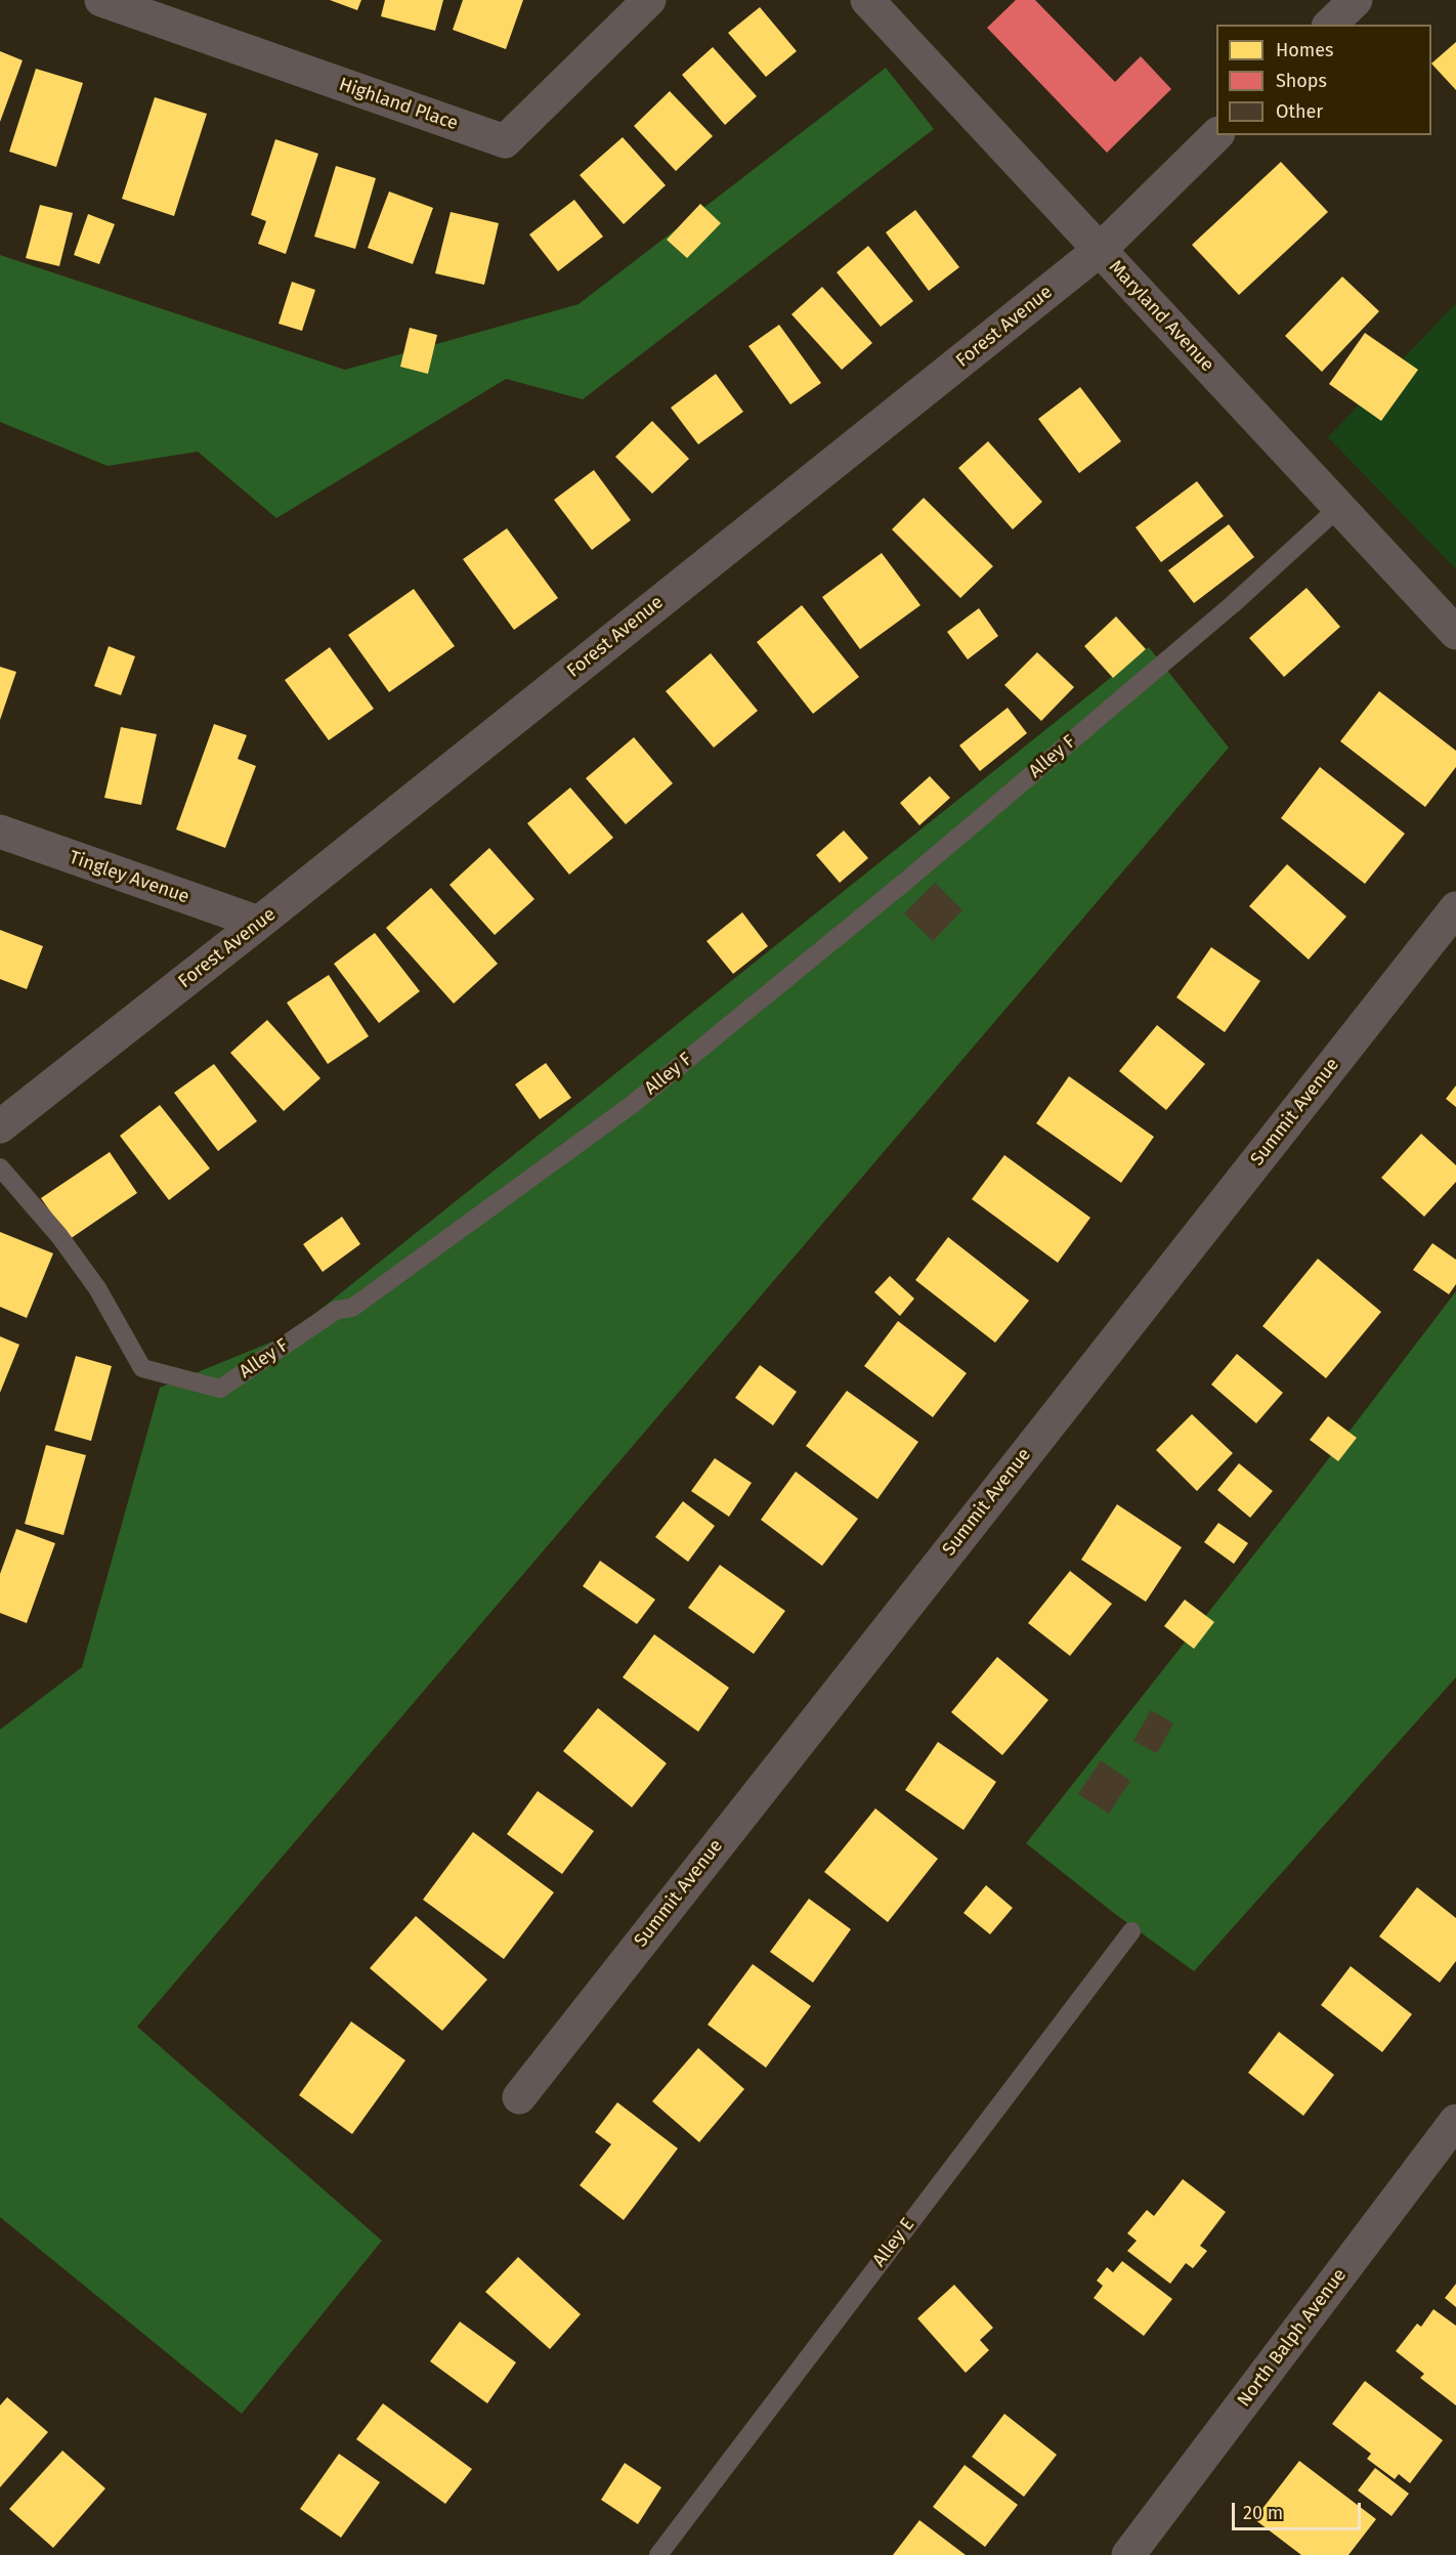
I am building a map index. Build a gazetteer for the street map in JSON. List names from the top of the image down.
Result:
{
  "streets": {
    "street": [
      "Highland Place",
      "Maryland Avenue",
      "Forest Avenue",
      "Tingley Avenue",
      "Summit Avenue",
      "North Balph Avenue"
    ],
    "lane": ["Alley F", "Alley E"]
  },
  "crossings": [
    ["Maryland Avenue", "Forest Avenue"],
    ["Maryland Avenue", "Alley F"],
    ["Forest Avenue", "Tingley Avenue"]
  ],
  "legend": ["Homes", "Shops", "Other"],
  "scale_bar": "20 m"
}
